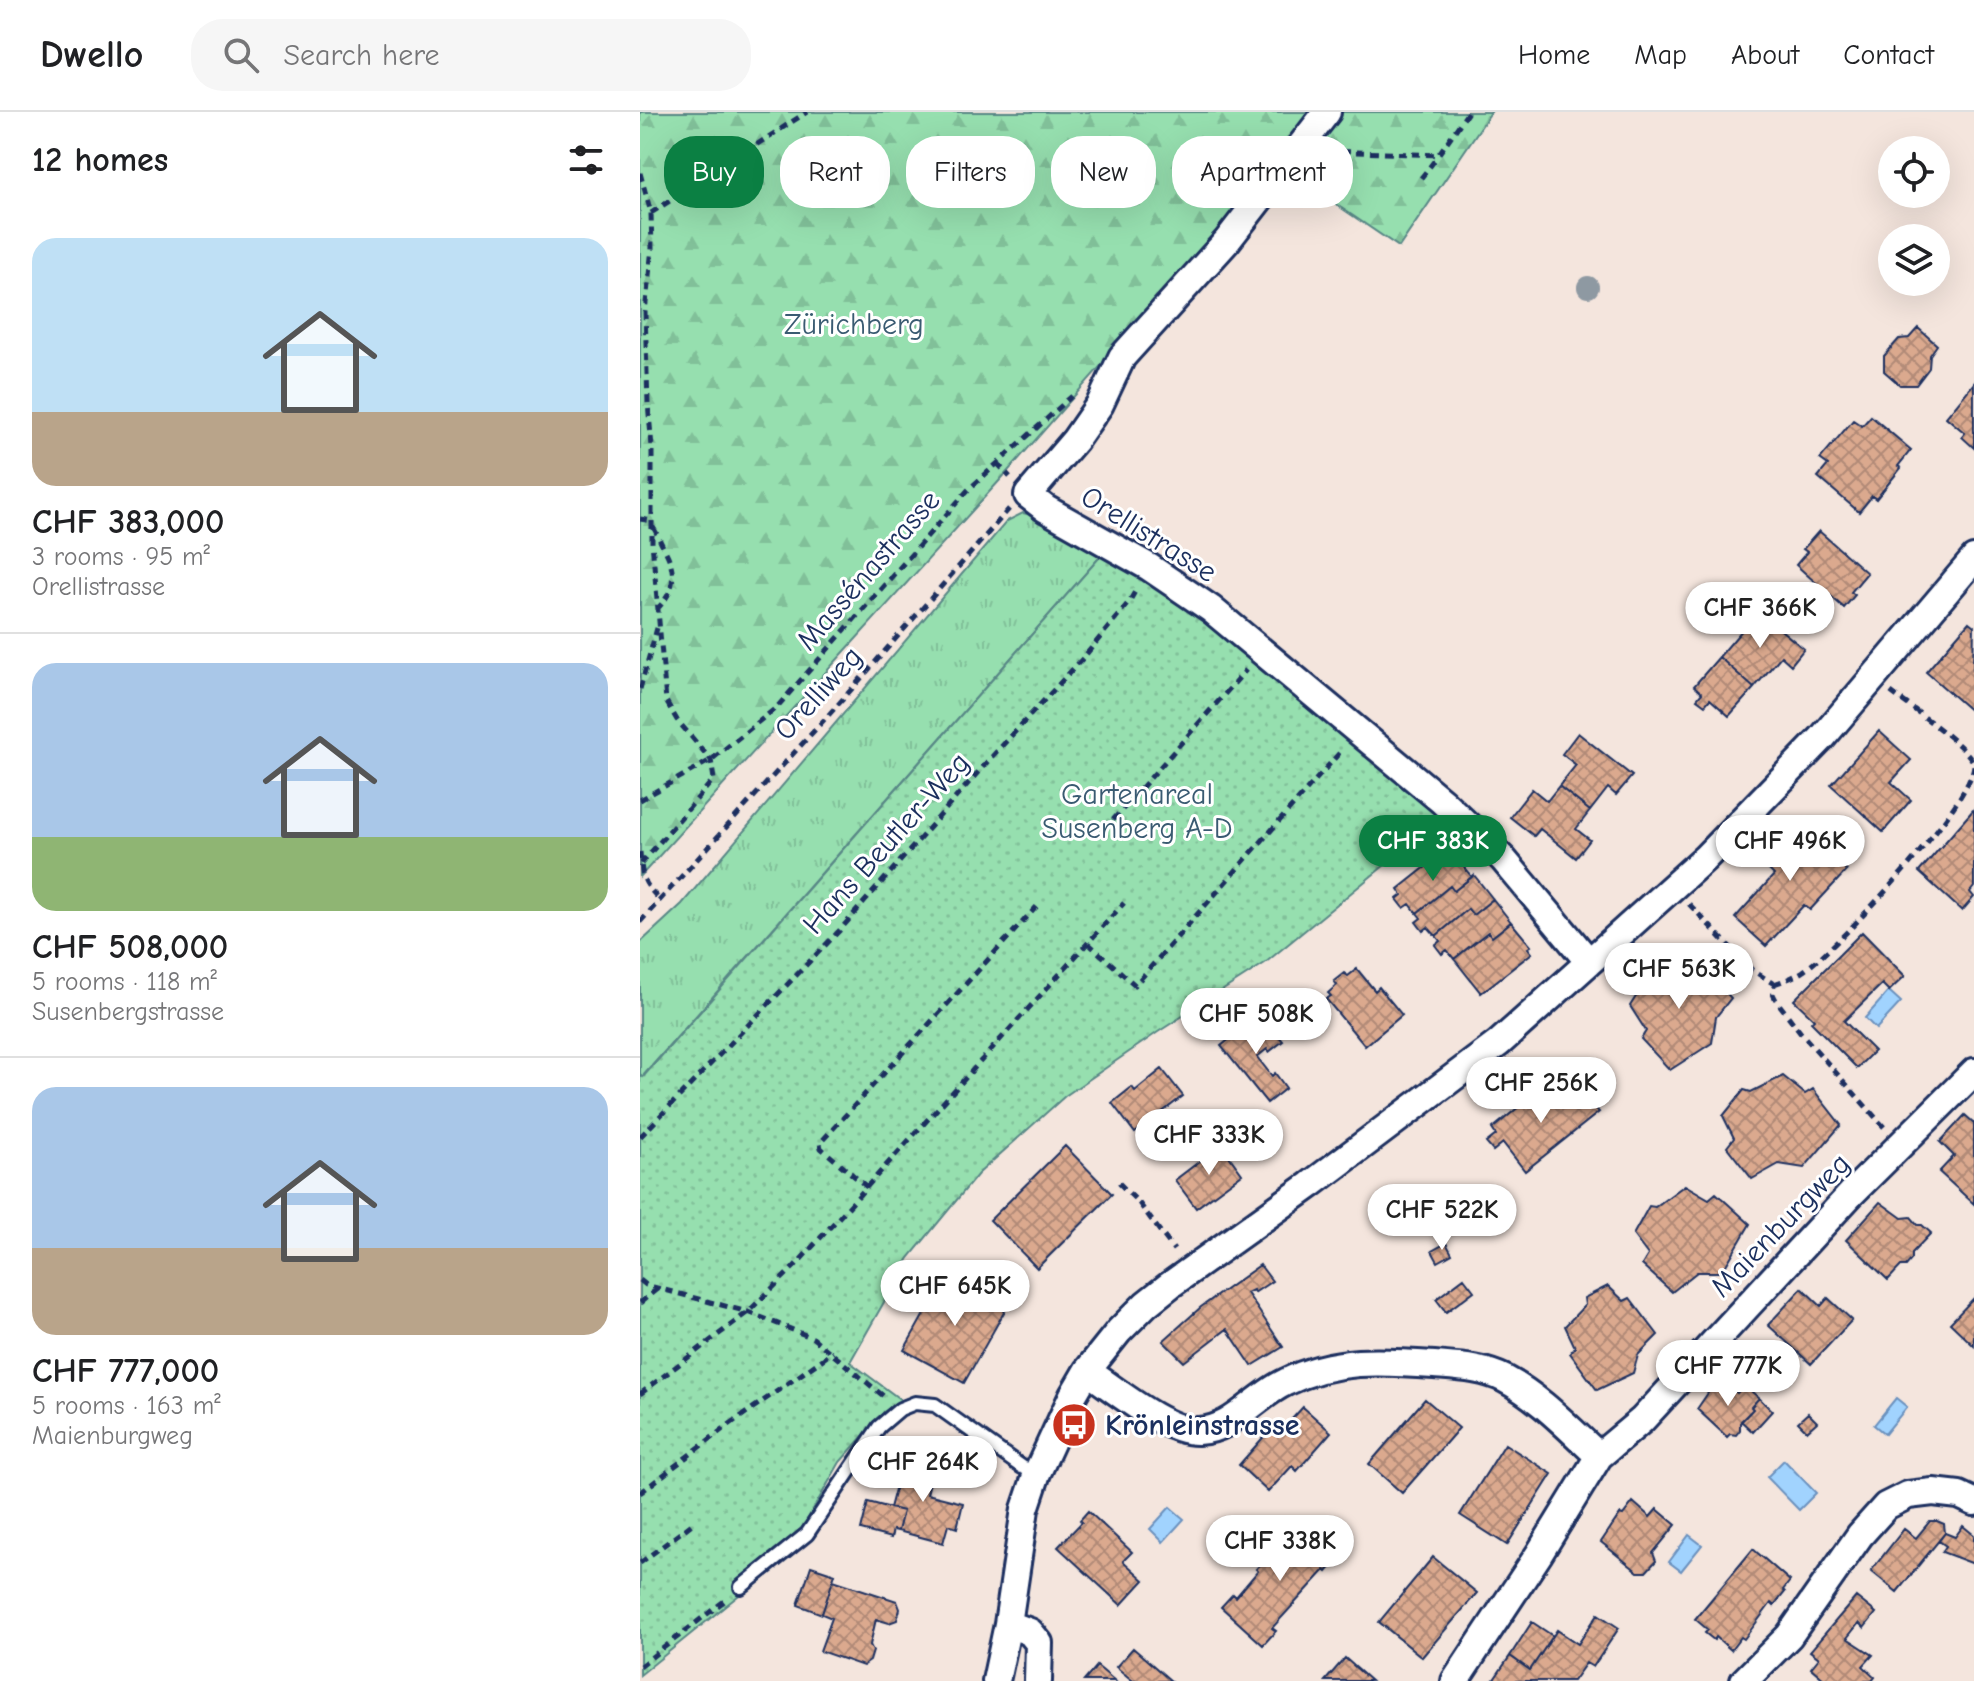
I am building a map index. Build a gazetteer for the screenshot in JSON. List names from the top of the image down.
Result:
{
  "streets": {
    "street": ["Orellistrasse", "Maienburgweg"],
    "path": ["Massénastrasse", "Orelliweg", "Hans Beutler-Weg"]
  },
  "crossings": [
    ["Orellistrasse", "Orelliweg"],
    ["Orellistrasse", "Hans Beutler-Weg"]
  ],
  "parks": ["Zürichberg", "Gartenareal Susenberg A-D"],
  "places": {
    "bus stop": ["Krönleinstrasse"]
  },
  "page": {
    "header": "Dwello",
    "search": "Search here",
    "nav": [
      "Home",
      "Map",
      "About",
      "Contact"
    ],
    "heading": "12 homes",
    "chip": [
      "Buy",
      "Rent",
      "Filters",
      "New",
      "Apartment"
    ],
    "list": [
      {
        "name": "CHF 383,000",
        "note": "3 rooms · 95 m² · Orellistrasse"
      },
      {
        "name": "CHF 508,000",
        "note": "5 rooms · 118 m² · Susenbergstrasse"
      },
      {
        "name": "CHF 777,000",
        "note": "5 rooms · 163 m² · Maienburgweg"
      }
    ],
    "price": [
      "CHF 366K",
      "CHF 383K",
      "CHF 496K",
      "CHF 563K",
      "CHF 508K",
      "CHF 256K",
      "CHF 333K",
      "CHF 522K",
      "CHF 645K",
      "CHF 777K",
      "CHF 264K",
      "CHF 338K"
    ]
  }
}
